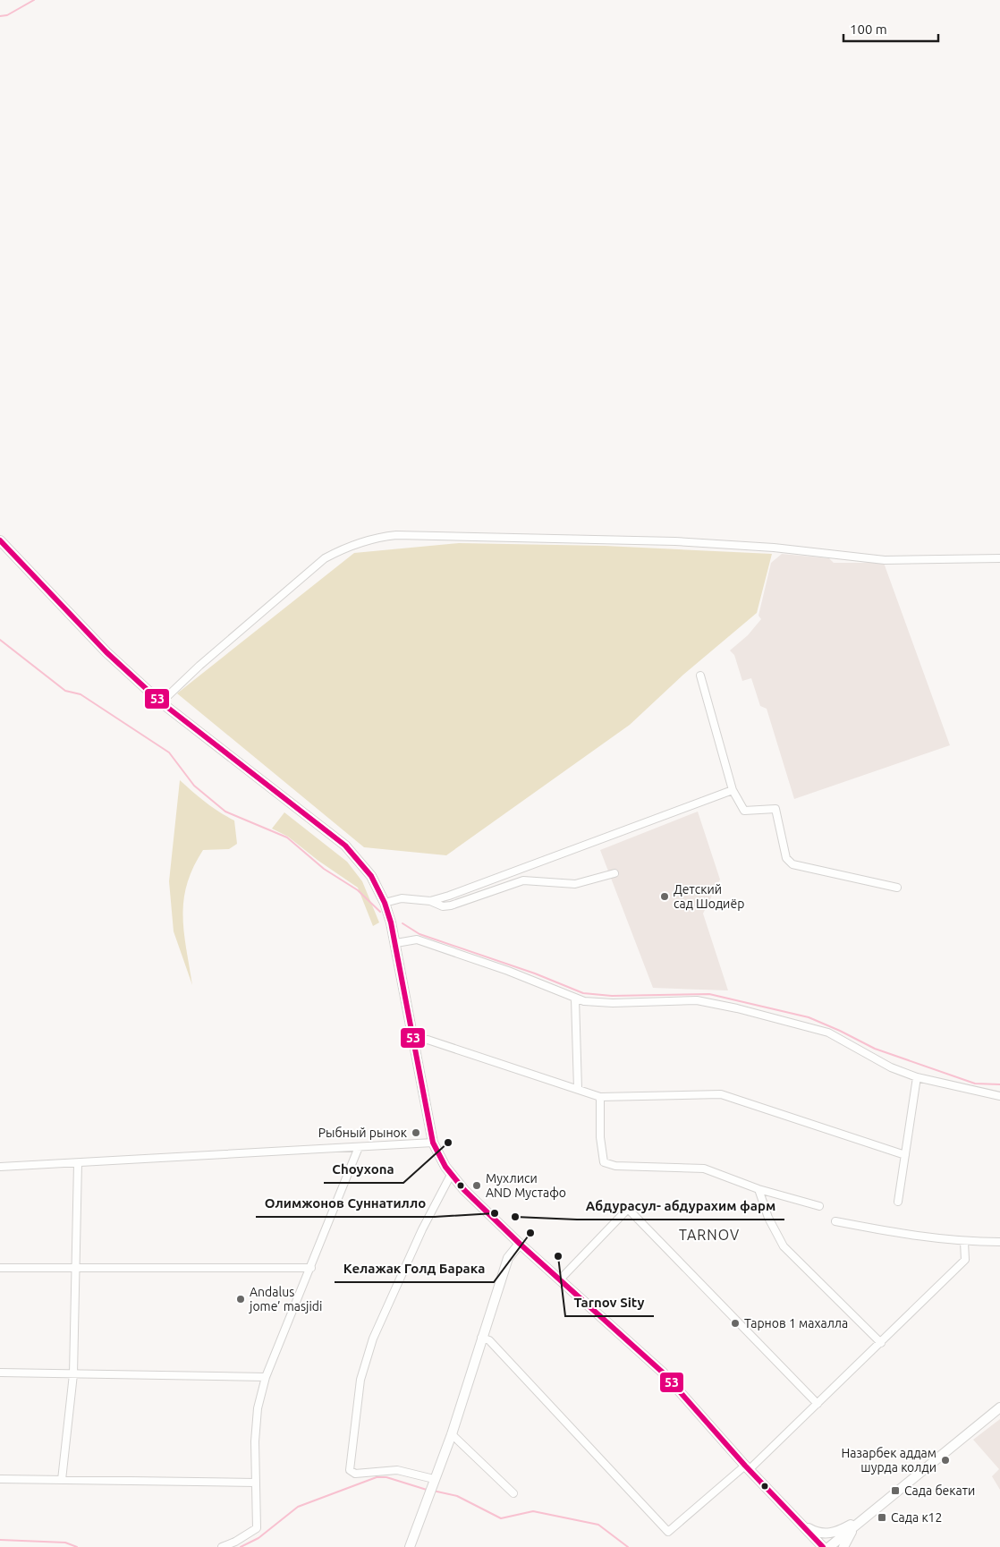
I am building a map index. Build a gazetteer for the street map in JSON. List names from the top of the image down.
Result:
{
  "districts": ["TARNOV"],
  "places": {
    "other": [
      "Детский сад Шодиёр",
      "Рыбный рынок",
      "Choyxona",
      "Мухлиси AND Мустафо",
      "Олимжонов Суннатилло",
      "Абдурасул- абдурахим фарм",
      "Келажак Голд Барака",
      "Tarnov Sity",
      "Andalus jome’ masjidi",
      "Тарнов 1 махалла",
      "Назарбек аддам шурда колди"
    ],
    "transit": ["Сада бекати", "Сада к12"]
  },
  "lines": ["transit line 53"],
  "scale_bar": "100 m"
}
